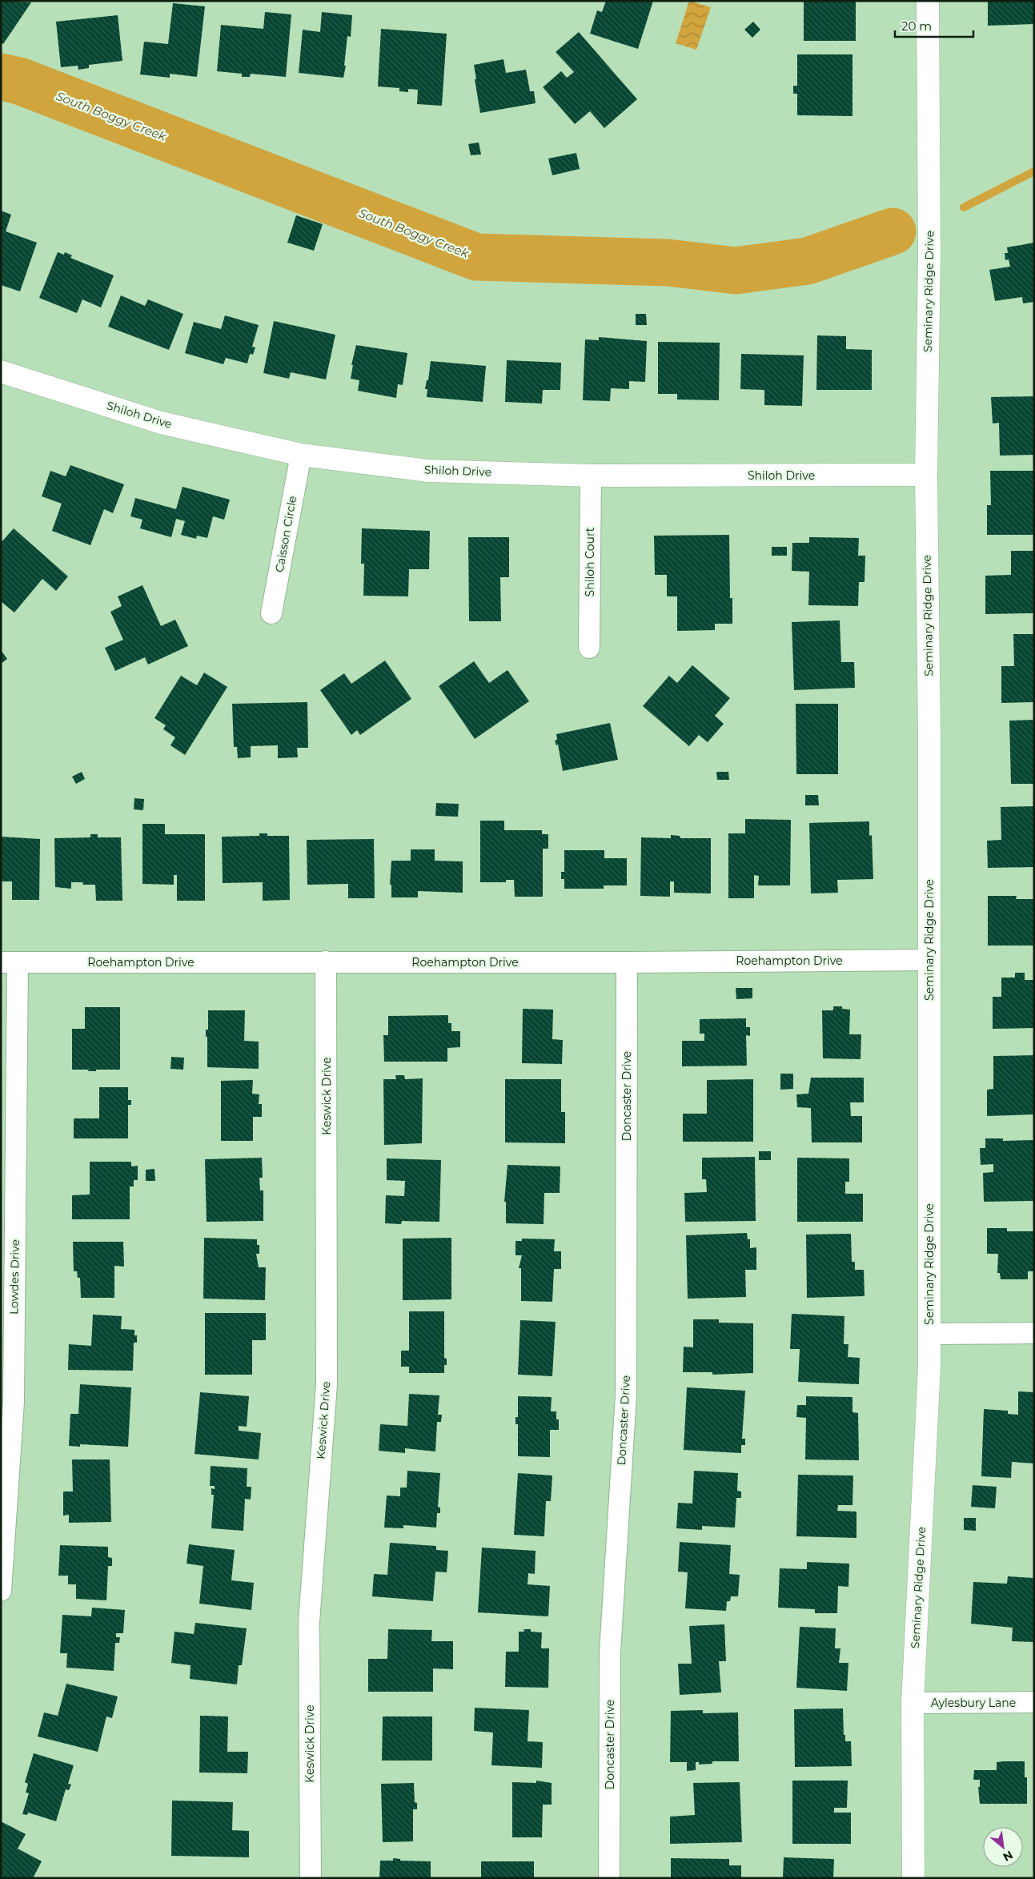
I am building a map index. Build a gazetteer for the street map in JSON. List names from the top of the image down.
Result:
{
  "streets": {
    "street": [
      "Seminary Ridge Drive",
      "Shiloh Drive",
      "Caisson Circle",
      "Shiloh Court",
      "Roehampton Drive",
      "Keswick Drive",
      "Doncaster Drive",
      "Lowdes Drive",
      "Aylesbury Lane"
    ]
  },
  "crossings": [
    ["Seminary Ridge Drive", "Shiloh Drive"],
    ["Seminary Ridge Drive", "Roehampton Drive"],
    ["Seminary Ridge Drive", "Aylesbury Lane"],
    ["Shiloh Drive", "Caisson Circle"],
    ["Shiloh Drive", "Shiloh Court"],
    ["Roehampton Drive", "Keswick Drive"],
    ["Roehampton Drive", "Doncaster Drive"],
    ["Roehampton Drive", "Lowdes Drive"]
  ],
  "water": ["South Boggy Creek"],
  "scale_bar": "20 m",
  "north": "bottom right"
}
